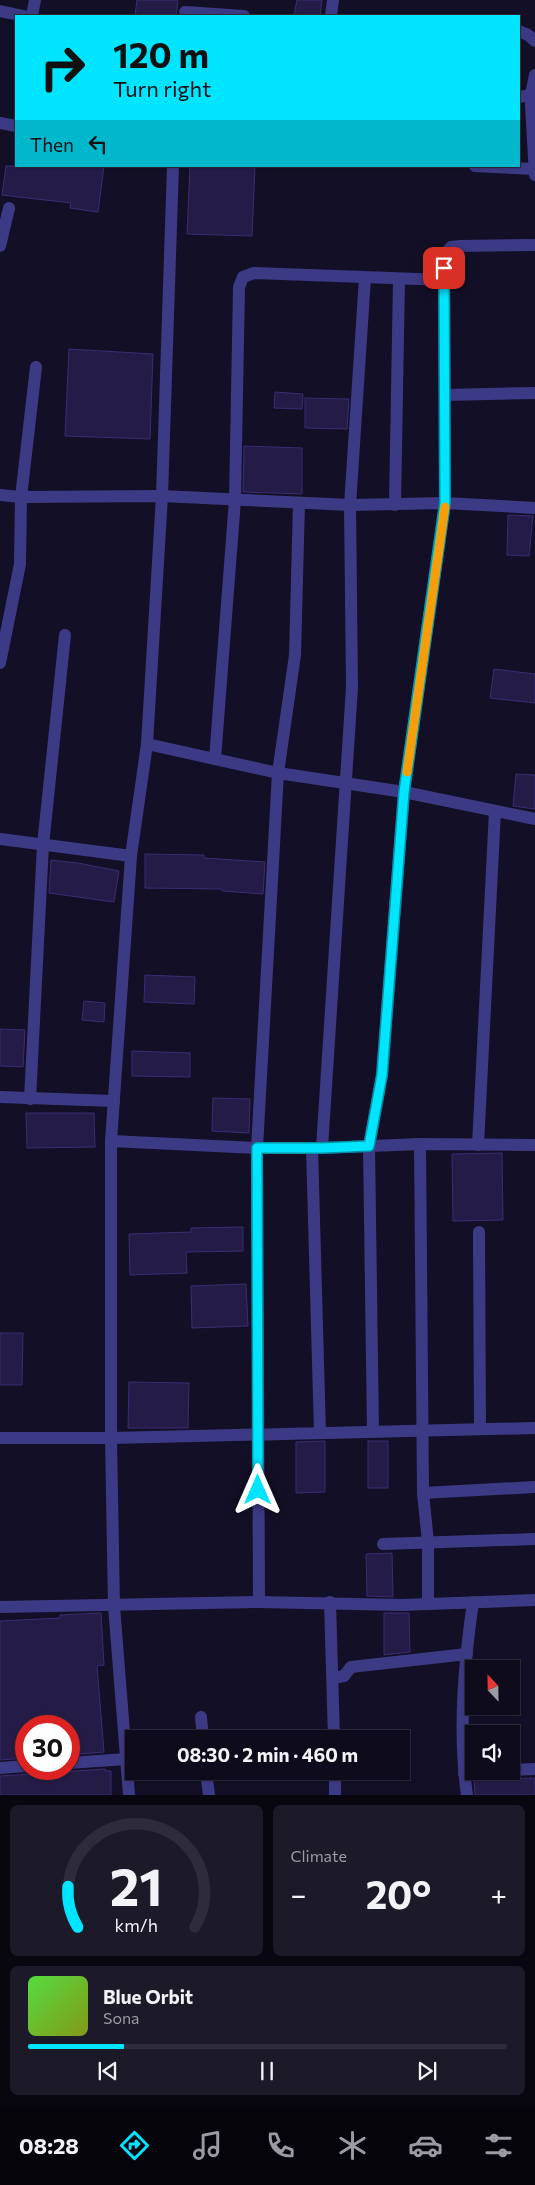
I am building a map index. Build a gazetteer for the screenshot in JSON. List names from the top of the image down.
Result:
{
  "north": "top",
  "page": {
    "turn": ["120 m", "Turn right"],
    "then": "Then",
    "limit": "30",
    "trip": "08:30 · 2 min · 460 m",
    "tile": "Climate",
    "heat": ["−", "20°", "+"],
    "song": ["Blue Orbit", "Sona"],
    "tabs": "08:28",
    "gauge": ["21", "km/h"]
  }
}
